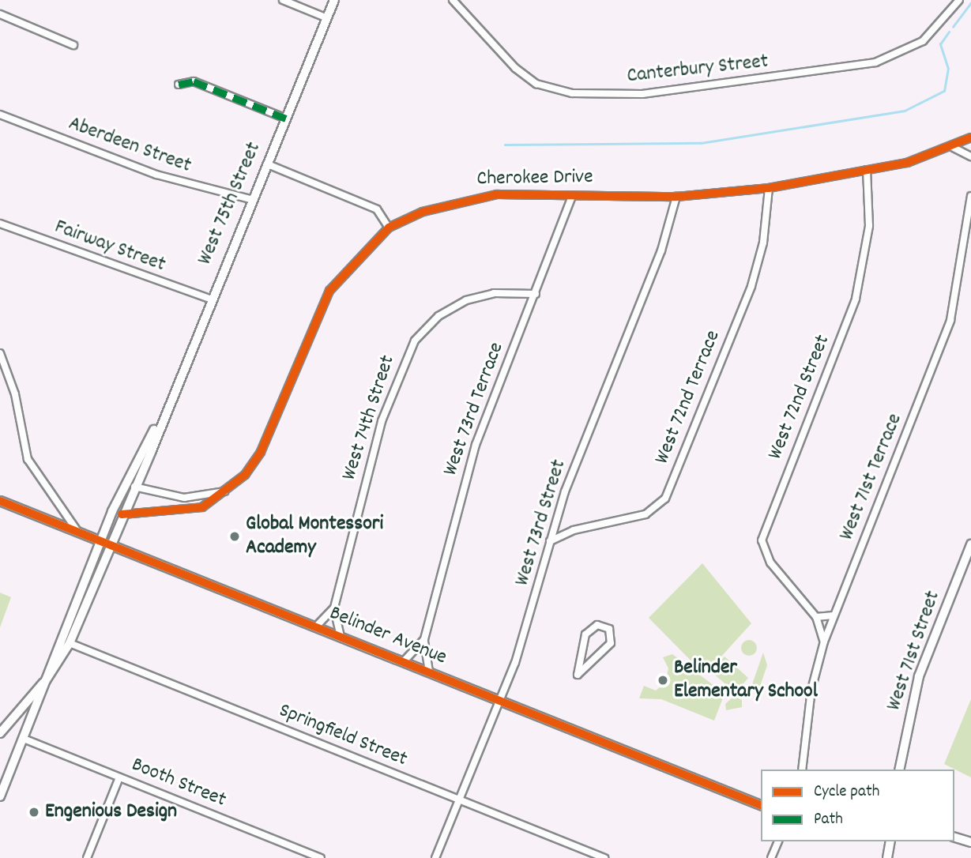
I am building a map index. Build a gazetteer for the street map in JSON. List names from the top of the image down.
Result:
{
  "streets": {
    "main road": ["West 75th Street"],
    "street": [
      "Canterbury Street",
      "Aberdeen Street",
      "Cherokee Drive",
      "Fairway Street",
      "West 72nd Terrace",
      "West 72nd Street",
      "West 73rd Terrace",
      "West 74th Street",
      "West 71st Terrace",
      "West 73rd Street",
      "Belinder Avenue",
      "West 71st Street",
      "Springfield Street",
      "Booth Street"
    ]
  },
  "crossings": [
    ["Aberdeen Street", "West 75th Street"],
    ["Cherokee Drive", "West 75th Street"],
    ["Cherokee Drive", "West 72nd Terrace"],
    ["Cherokee Drive", "West 72nd Street"],
    ["Cherokee Drive", "West 73rd Terrace"],
    ["Cherokee Drive", "West 73rd Street"],
    ["West 75th Street", "Fairway Street"],
    ["West 75th Street", "Belinder Avenue"],
    ["West 75th Street", "Springfield Street"],
    ["West 75th Street", "Booth Street"],
    ["West 72nd Terrace", "West 73rd Street"],
    ["West 72nd Street", "West 71st Terrace"],
    ["West 73rd Terrace", "West 74th Street"],
    ["West 73rd Terrace", "Belinder Avenue"],
    ["West 74th Street", "Belinder Avenue"],
    ["West 73rd Street", "Belinder Avenue"],
    ["West 73rd Street", "Springfield Street"]
  ],
  "places": ["Global Montessori Academy", "Belinder Elementary School", "Engenious Design"],
  "legend": ["Cycle path", "Path"]
}
